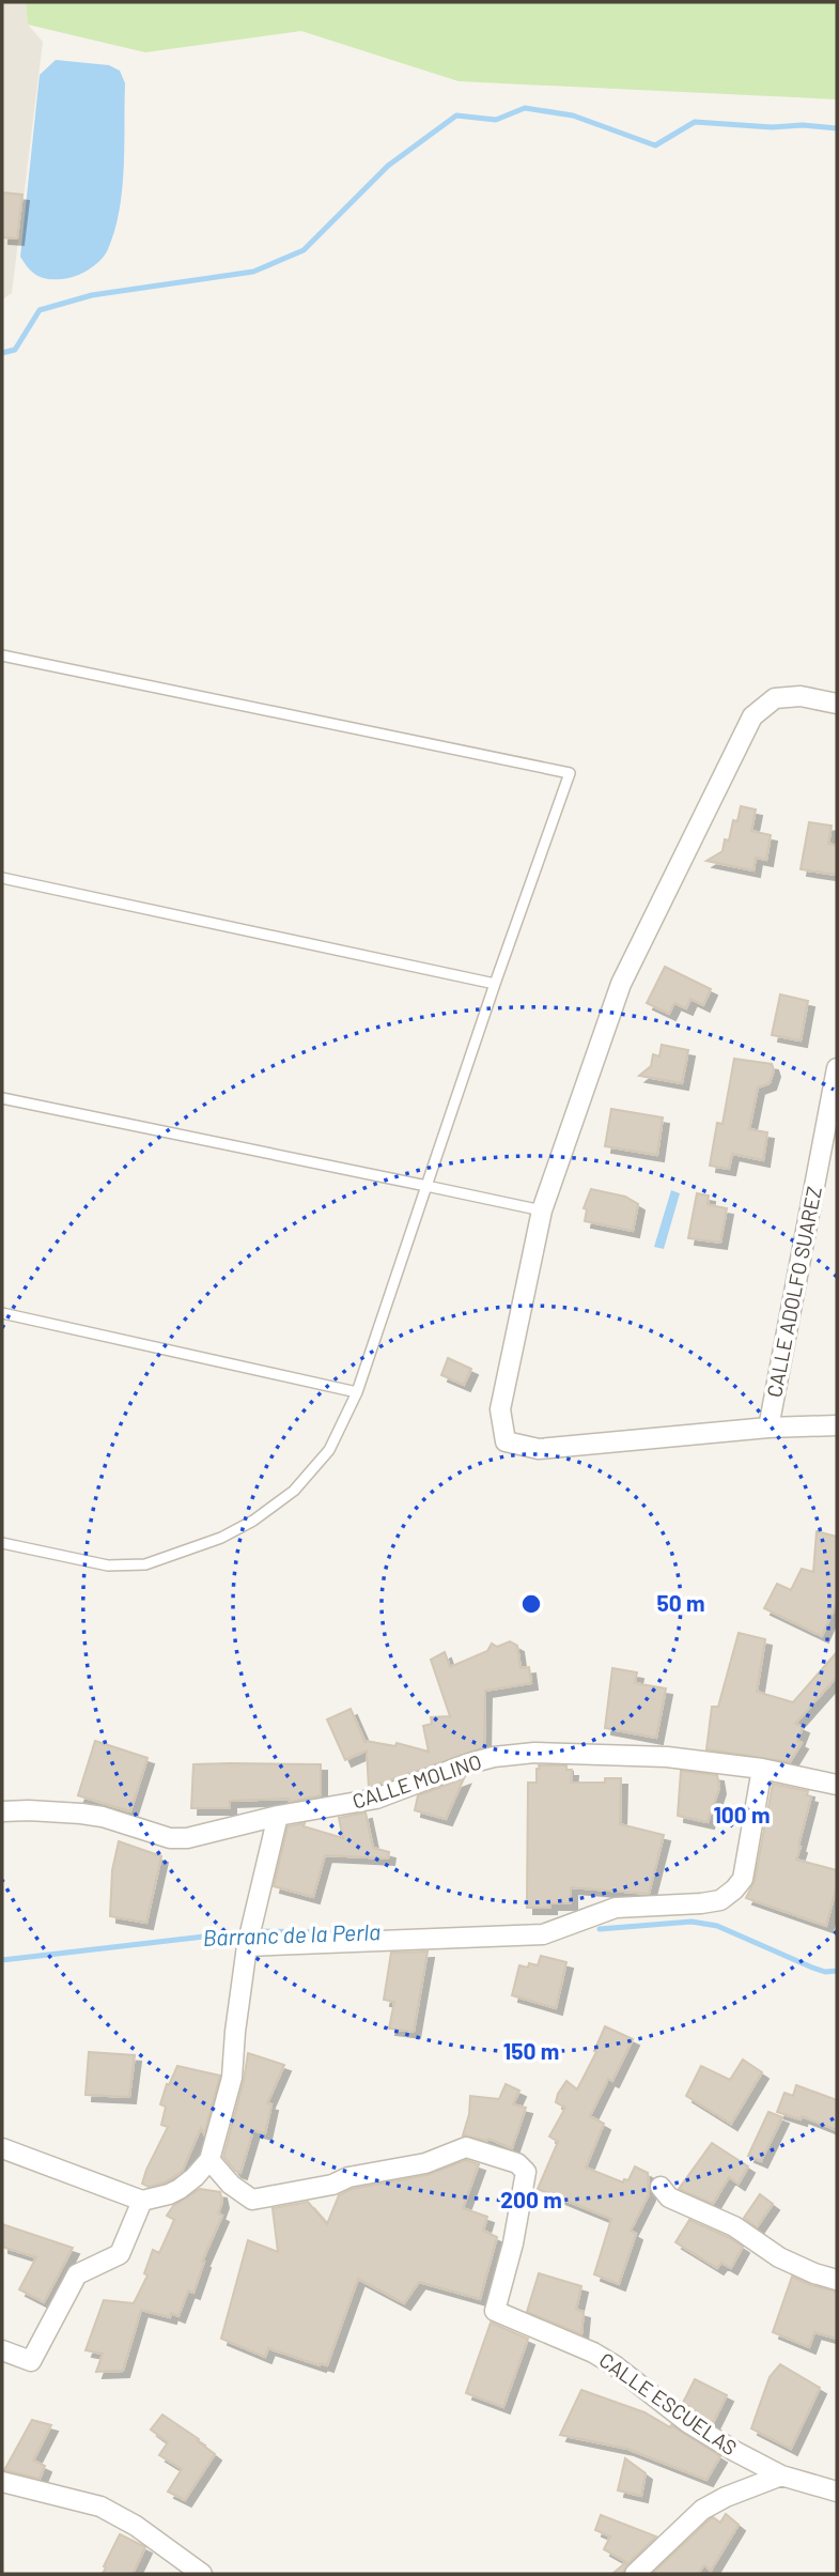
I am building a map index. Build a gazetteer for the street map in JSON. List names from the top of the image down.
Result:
{
  "streets": {
    "street": ["CALLE ADOLFO SUAREZ", "CALLE MOLINO", "CALLE ESCUELAS"]
  },
  "water": ["Barranc de la Perla"],
  "rings": [
    "50 m",
    "100 m",
    "150 m",
    "200 m"
  ]
}
